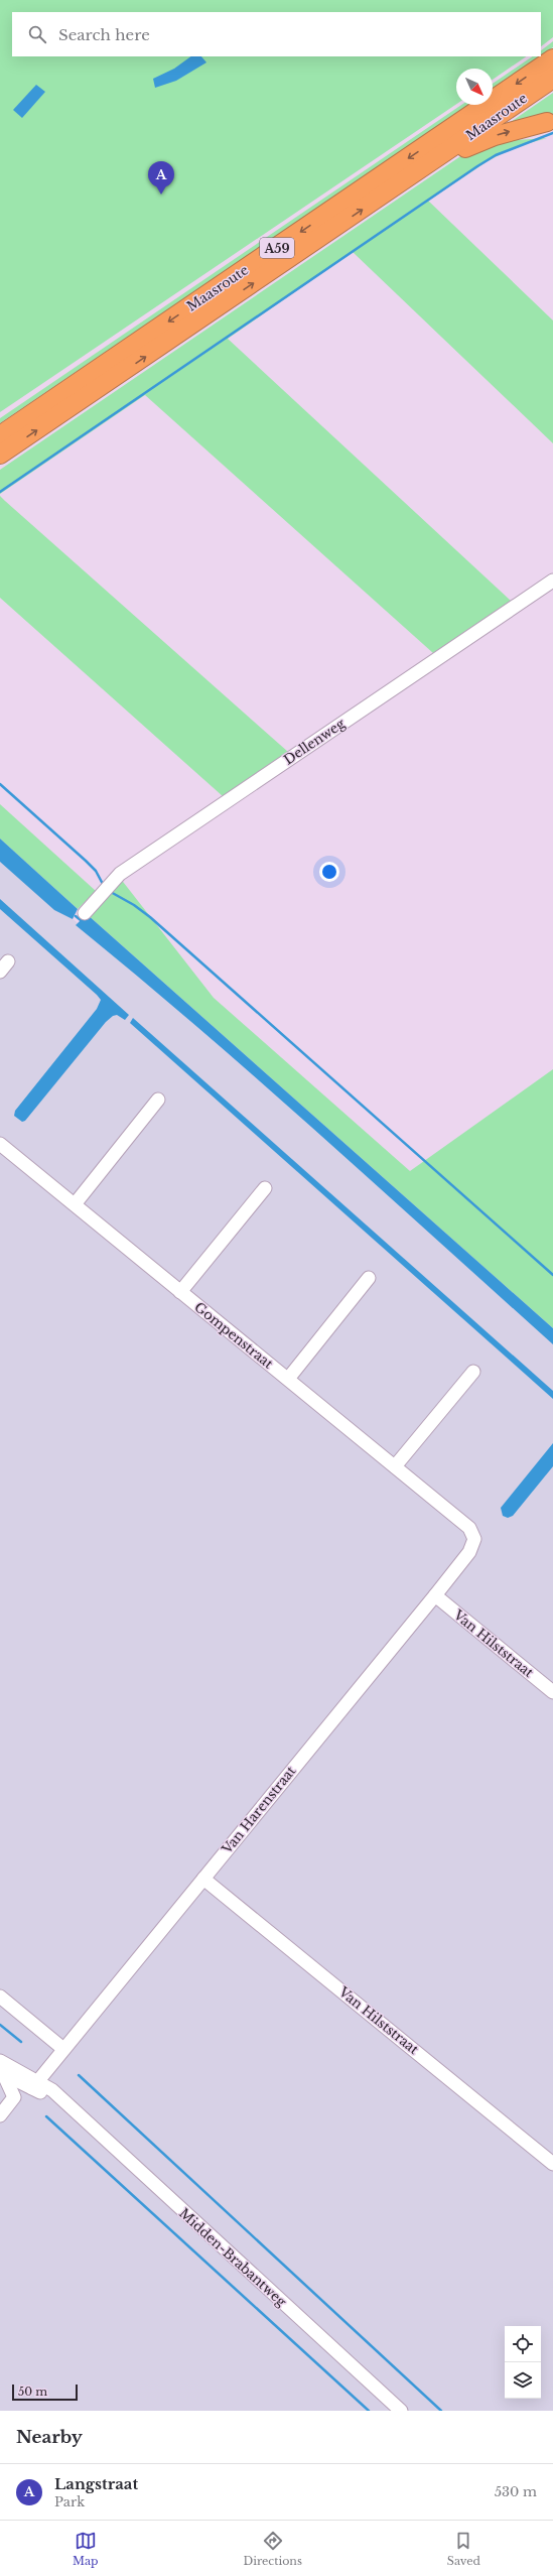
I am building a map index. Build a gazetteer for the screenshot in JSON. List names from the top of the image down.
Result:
{
  "streets": {
    "highway": ["Maasroute", "A59"],
    "street": [
      "Dellenweg",
      "Gompenstraat",
      "Van Hilststraat",
      "Van Harenstraat",
      "Midden-Brabantweg"
    ]
  },
  "crossings": [
    ["Maasroute", "A59"],
    ["Gompenstraat", "Van Harenstraat"],
    ["Van Hilststraat", "Van Harenstraat"],
    ["Van Harenstraat", "Midden-Brabantweg"]
  ],
  "scale_bar": "50 m",
  "north": "bottom right",
  "page": {
    "search": "Search here",
    "pins": "A",
    "scale": "50 m",
    "heading": "Nearby",
    "list": [
      {
        "mark": "A",
        "name": "Langstraat",
        "note": "Park",
        "value": "530 m"
      }
    ],
    "nav": ["Map", "Directions", "Saved"]
  }
}
